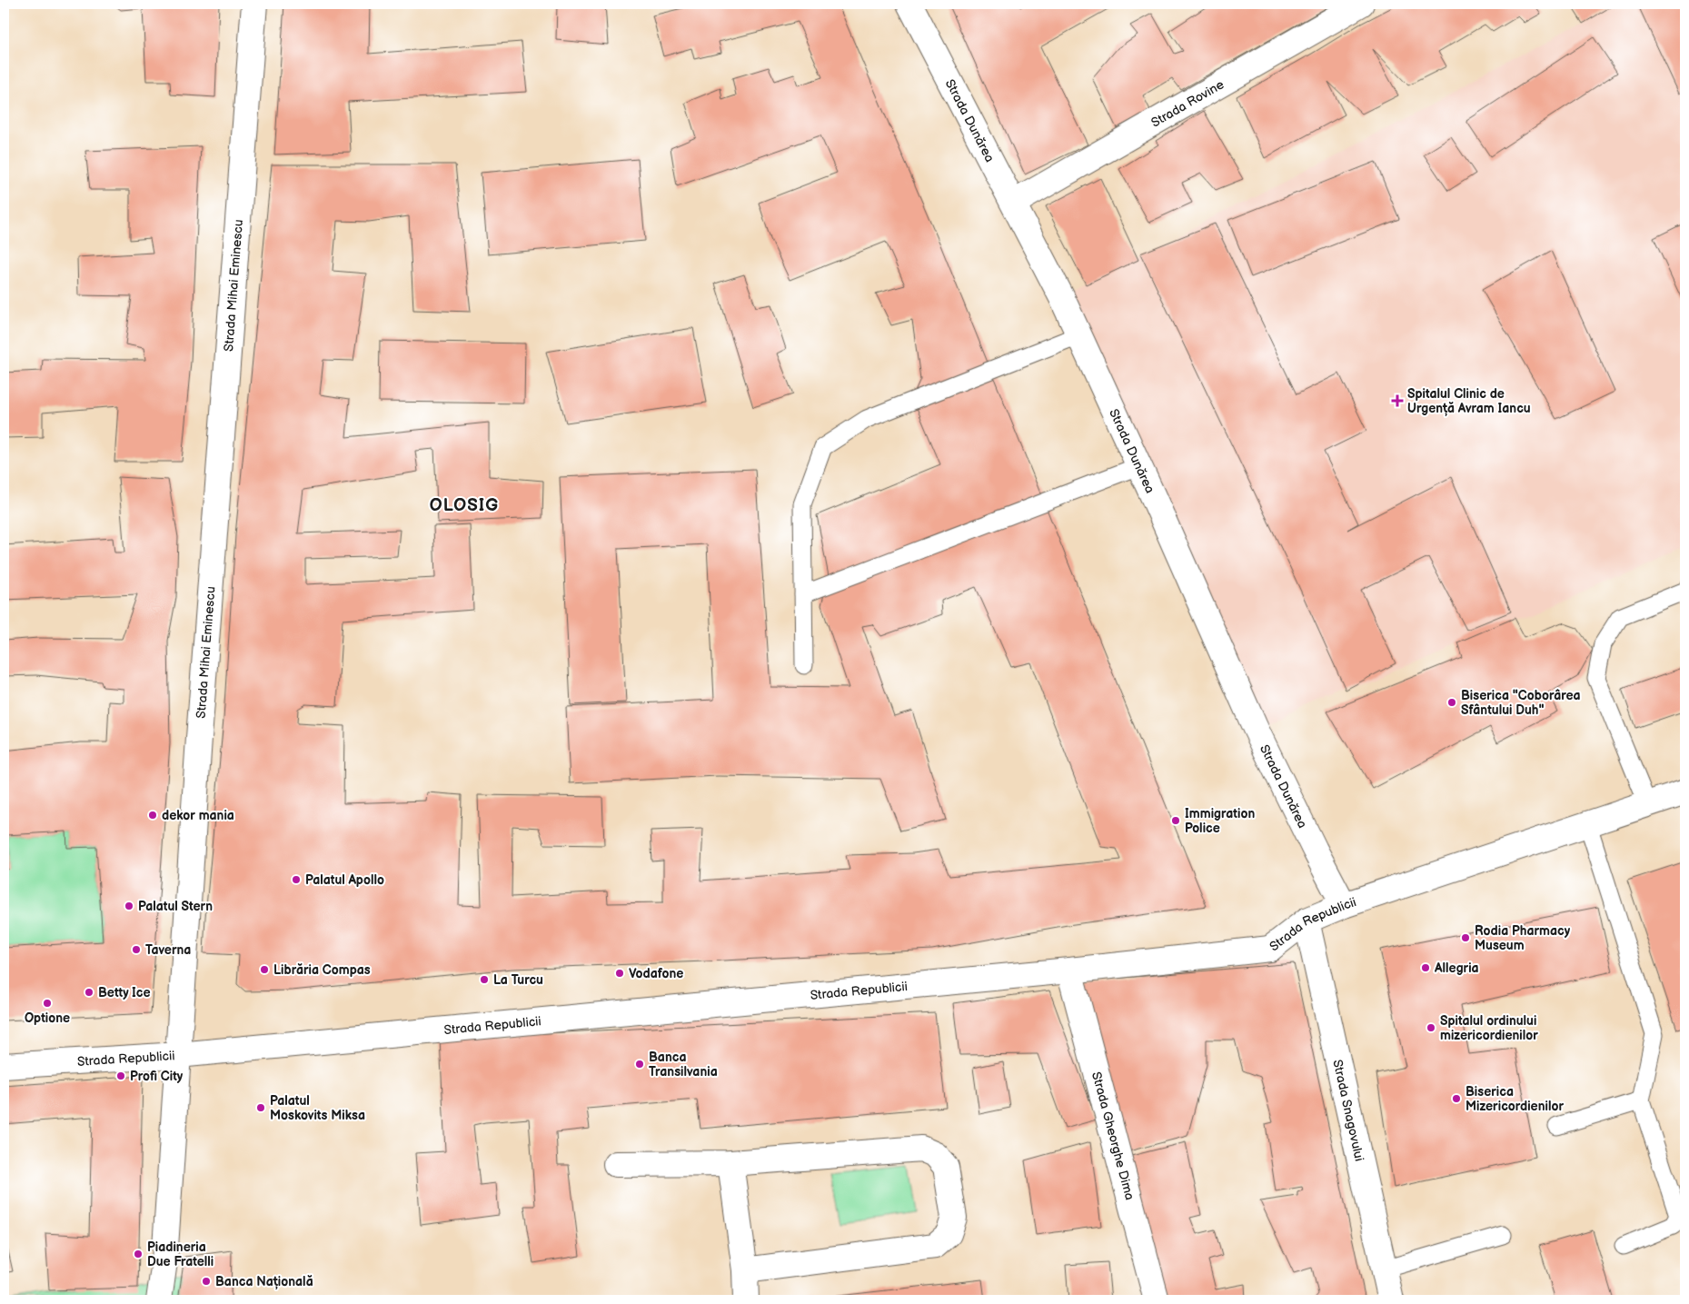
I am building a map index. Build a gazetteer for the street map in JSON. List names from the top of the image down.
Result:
{
  "streets": {
    "street": [
      "Strada Rovine",
      "Strada Dunărea",
      "Strada Mihai Eminescu",
      "Strada Republicii",
      "Strada Snagovului",
      "Strada Gheorghe Dima"
    ]
  },
  "crossings": [
    ["Strada Rovine", "Strada Dunărea"],
    ["Strada Dunărea", "Strada Republicii"],
    ["Strada Mihai Eminescu", "Strada Republicii"],
    ["Strada Republicii", "Strada Snagovului"],
    ["Strada Republicii", "Strada Gheorghe Dima"]
  ],
  "districts": ["OLOSIG"],
  "places": {
    "health": ["Spitalul Clinic de Urgență Avram Iancu"],
    "other": [
      "Biserica \"Coborârea Sfântului Duh\"",
      "dekor mania",
      "Immigration Police",
      "Palatul Apollo",
      "Palatul Stern",
      "Rodia Pharmacy Museum",
      "Taverna",
      "Allegria",
      "Librăria Compas",
      "Vodafone",
      "La Turcu",
      "Betty Ice",
      "Optione",
      "Spitalul ordinului mizericordienilor",
      "Banca Transilvania",
      "Profi City",
      "Biserica Mizericordienilor",
      "Palatul Moskovits Miksa",
      "Piadineria Due Fratelli",
      "Banca Națională"
    ]
  }
}
